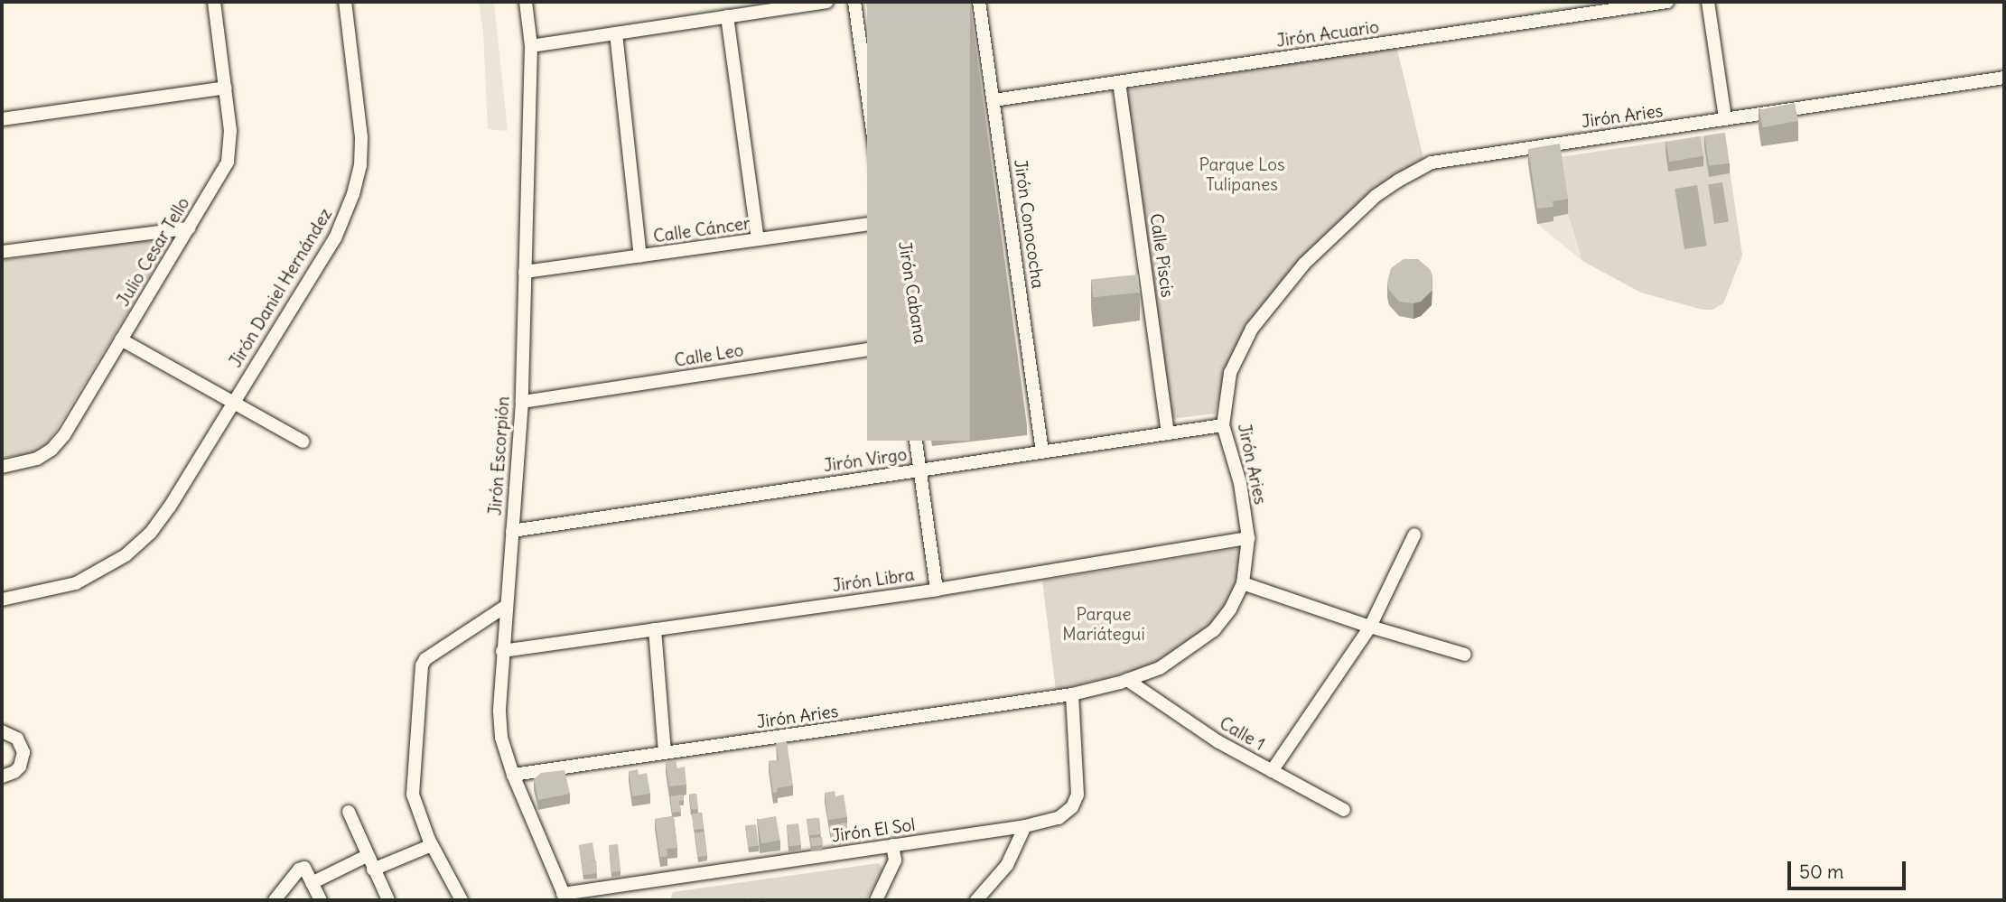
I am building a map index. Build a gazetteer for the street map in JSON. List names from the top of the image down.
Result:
{
  "streets": {
    "street": [
      "Jirón Acuario",
      "Jirón Aries",
      "Jirón Conococha",
      "Calle Cáncer",
      "Julio Cesar Tello",
      "Calle Piscis",
      "Jirón Daniel Hernández",
      "Jirón Cabana",
      "Calle Leo",
      "Jirón Escorpión",
      "Jirón Virgo",
      "Jirón Libra",
      "Calle 1",
      "Jirón El Sol"
    ]
  },
  "crossings": [
    ["Jirón Acuario", "Jirón Conococha"],
    ["Jirón Acuario", "Calle Piscis"],
    ["Jirón Aries", "Jirón Escorpión"],
    ["Jirón Aries", "Jirón Virgo"],
    ["Jirón Aries", "Jirón Libra"],
    ["Jirón Aries", "Calle 1"],
    ["Jirón Aries", "Jirón El Sol"],
    ["Jirón Conococha", "Jirón Virgo"],
    ["Calle Cáncer", "Jirón Cabana"],
    ["Calle Cáncer", "Jirón Escorpión"],
    ["Calle Piscis", "Jirón Virgo"],
    ["Jirón Cabana", "Calle Leo"],
    ["Jirón Cabana", "Jirón Virgo"],
    ["Jirón Cabana", "Jirón Libra"],
    ["Calle Leo", "Jirón Escorpión"],
    ["Jirón Escorpión", "Jirón Virgo"],
    ["Jirón Escorpión", "Jirón Libra"],
    ["Jirón Escorpión", "Jirón El Sol"]
  ],
  "parks": ["Parque Los Tulipanes", "Parque Mariátegui"],
  "scale_bar": "50 m"
}
